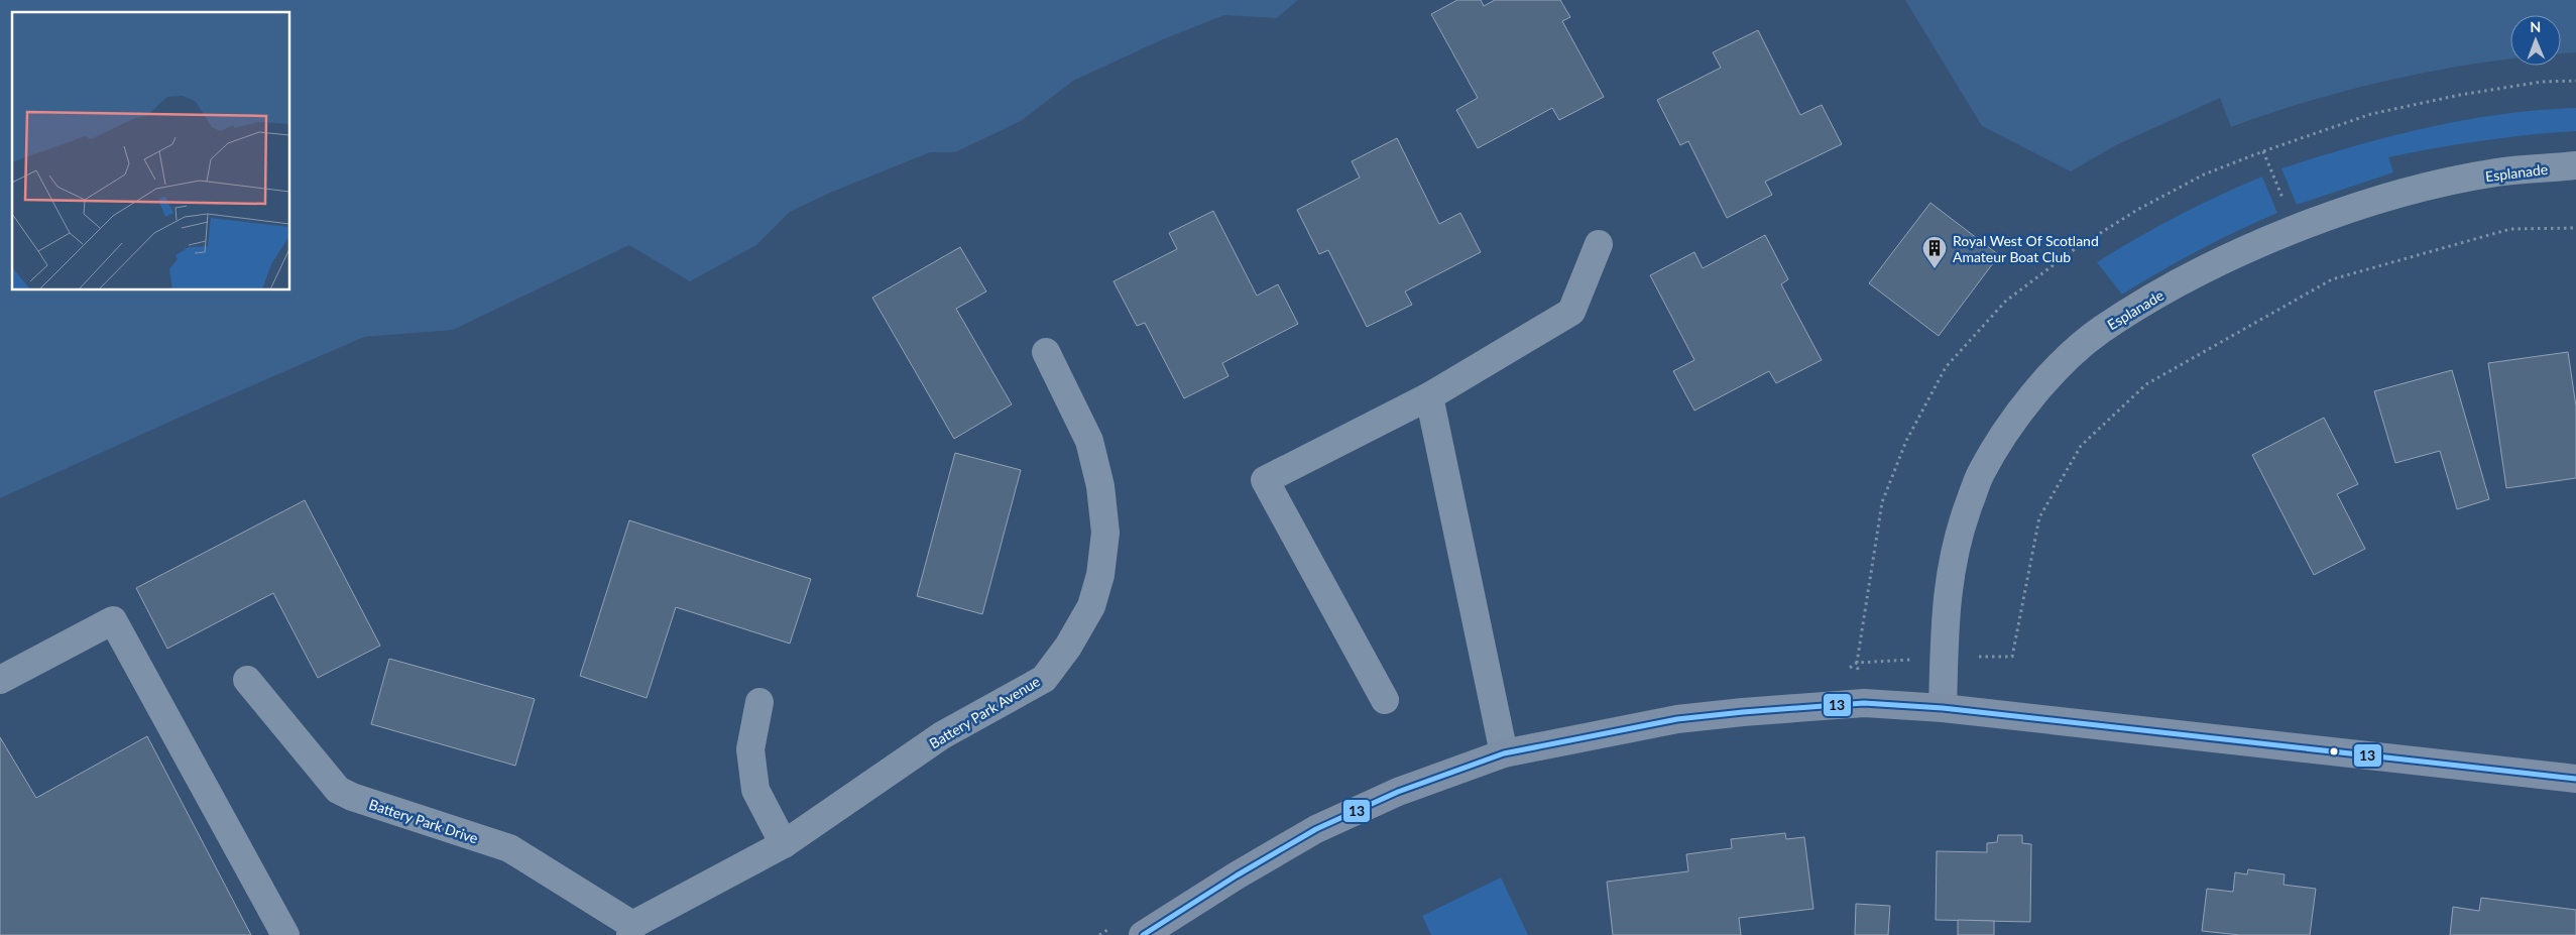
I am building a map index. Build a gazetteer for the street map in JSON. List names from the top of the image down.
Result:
{
  "streets": {
    "street": ["Esplanade", "Battery Park Avenue", "Battery Park Drive"]
  },
  "crossings": [
    ["Battery Park Avenue", "Battery Park Drive"]
  ],
  "places": {
    "building": ["Royal West Of Scotland Amateur Boat Club"]
  },
  "lines": ["transit line 13"],
  "north": "top"
}
